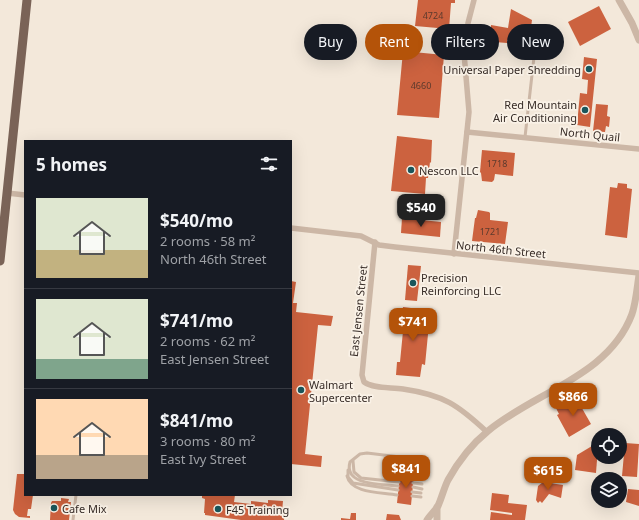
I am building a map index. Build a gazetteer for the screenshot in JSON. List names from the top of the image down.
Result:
{
  "streets": {
    "street": ["North Quail", "North 46th Street", "East Jensen Street"]
  },
  "crossings": [
    ["North 46th Street", "East Jensen Street"]
  ],
  "places": [
    "Universal Paper Shredding",
    "Red Mountain Air Conditioning",
    "Nescon LLC",
    "Precision Reinforcing LLC",
    "Walmart Supercenter",
    "Cafe Mix",
    "F45 Training"
  ],
  "house_numbers": [
    "4724",
    "4660",
    "1718",
    "1721"
  ],
  "page": {
    "chip": [
      "Buy",
      "Rent",
      "Filters",
      "New"
    ],
    "heading": "5 homes",
    "list": [
      {
        "name": "$540/mo",
        "note": "2 rooms · 58 m² · North 46th Street"
      },
      {
        "name": "$741/mo",
        "note": "2 rooms · 62 m² · East Jensen Street"
      },
      {
        "name": "$841/mo",
        "note": "3 rooms · 80 m² · East Ivy Street"
      }
    ],
    "price": [
      "$540",
      "$741",
      "$866",
      "$841",
      "$615"
    ]
  }
}
